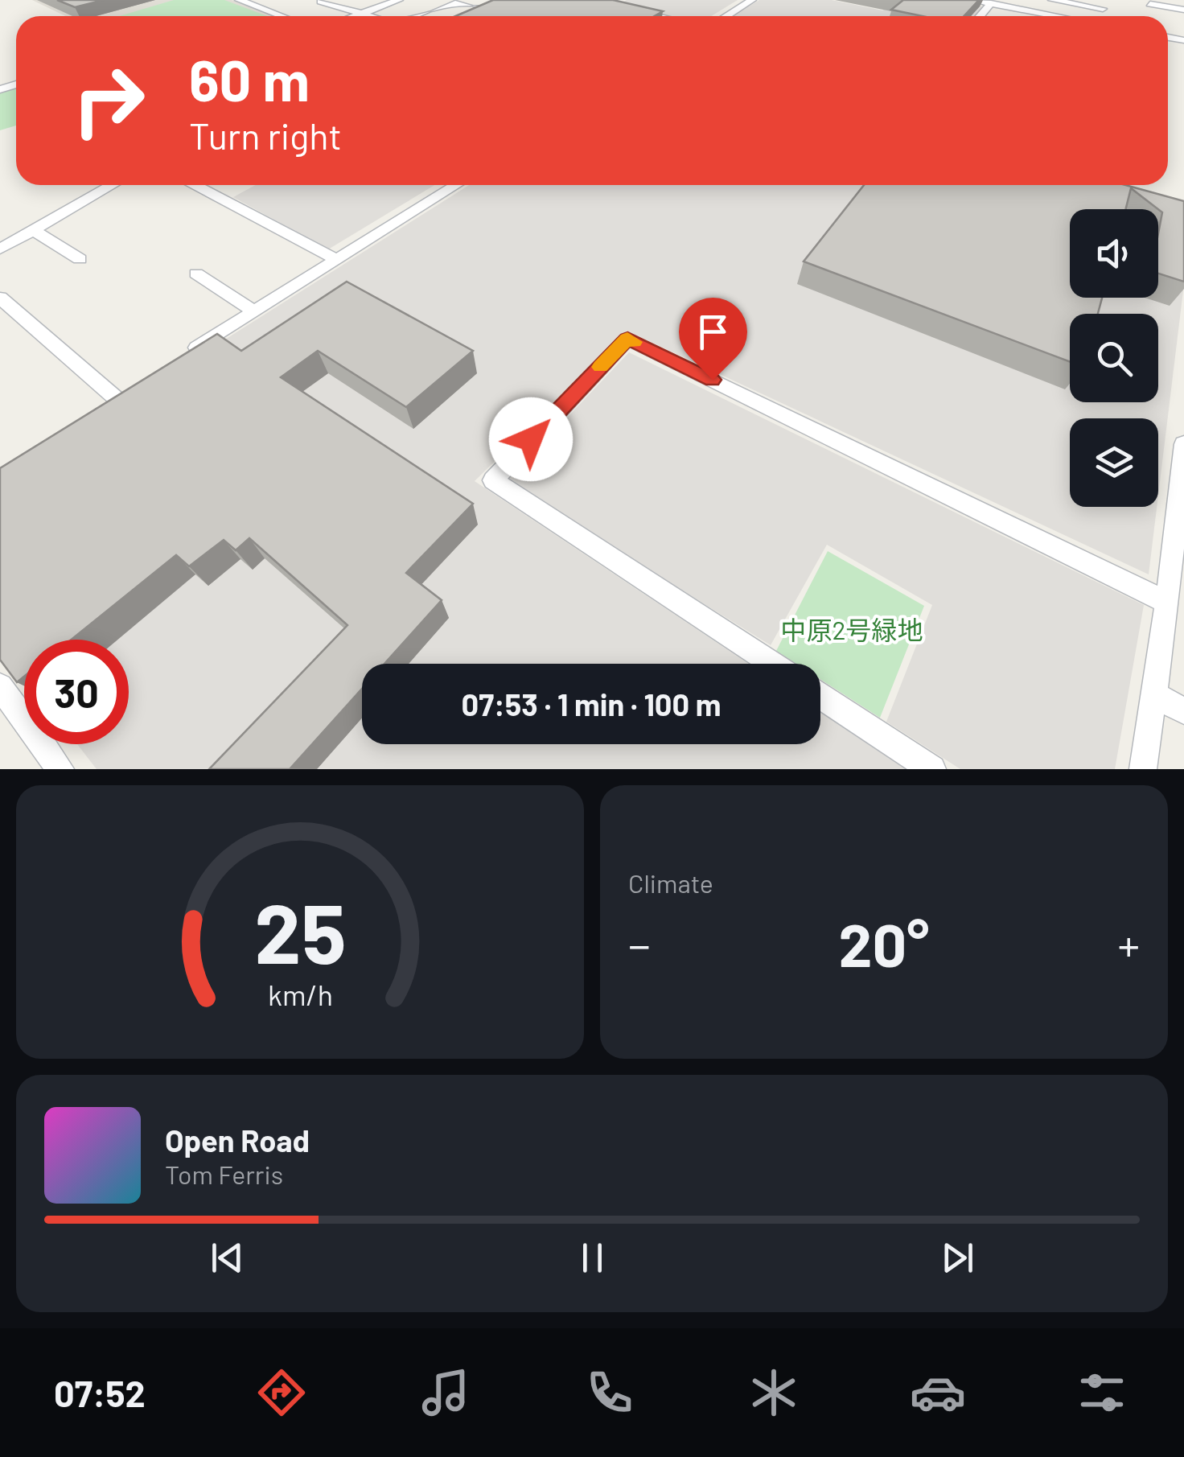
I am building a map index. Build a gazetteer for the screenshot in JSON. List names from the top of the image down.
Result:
{
  "parks": ["中原2号緑地"],
  "page": {
    "turn": ["60 m", "Turn right"],
    "limit": "30",
    "trip": "07:53 · 1 min · 100 m",
    "tile": "Climate",
    "heat": ["−", "20°", "+"],
    "song": ["Open Road", "Tom Ferris"],
    "tabs": "07:52",
    "gauge": ["25", "km/h"]
  }
}
